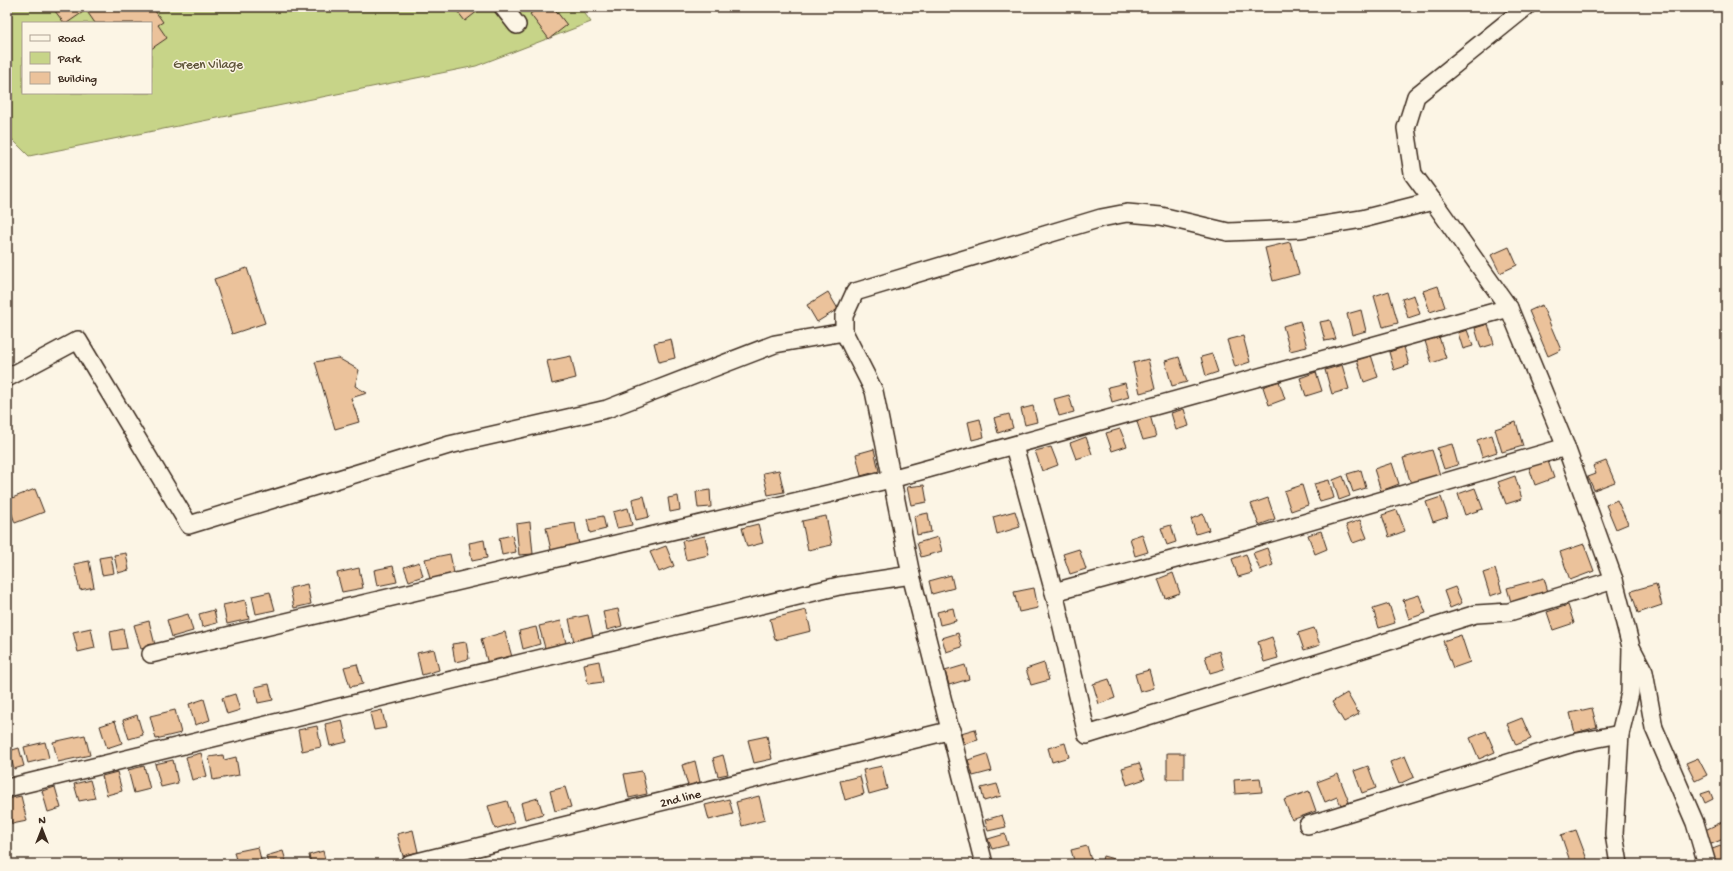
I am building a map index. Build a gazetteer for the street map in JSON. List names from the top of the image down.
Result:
{
  "streets": {
    "street": ["2nd line"]
  },
  "parks": ["Green Vilage"],
  "legend": ["Road", "Park", "Building"],
  "north": "top"
}
